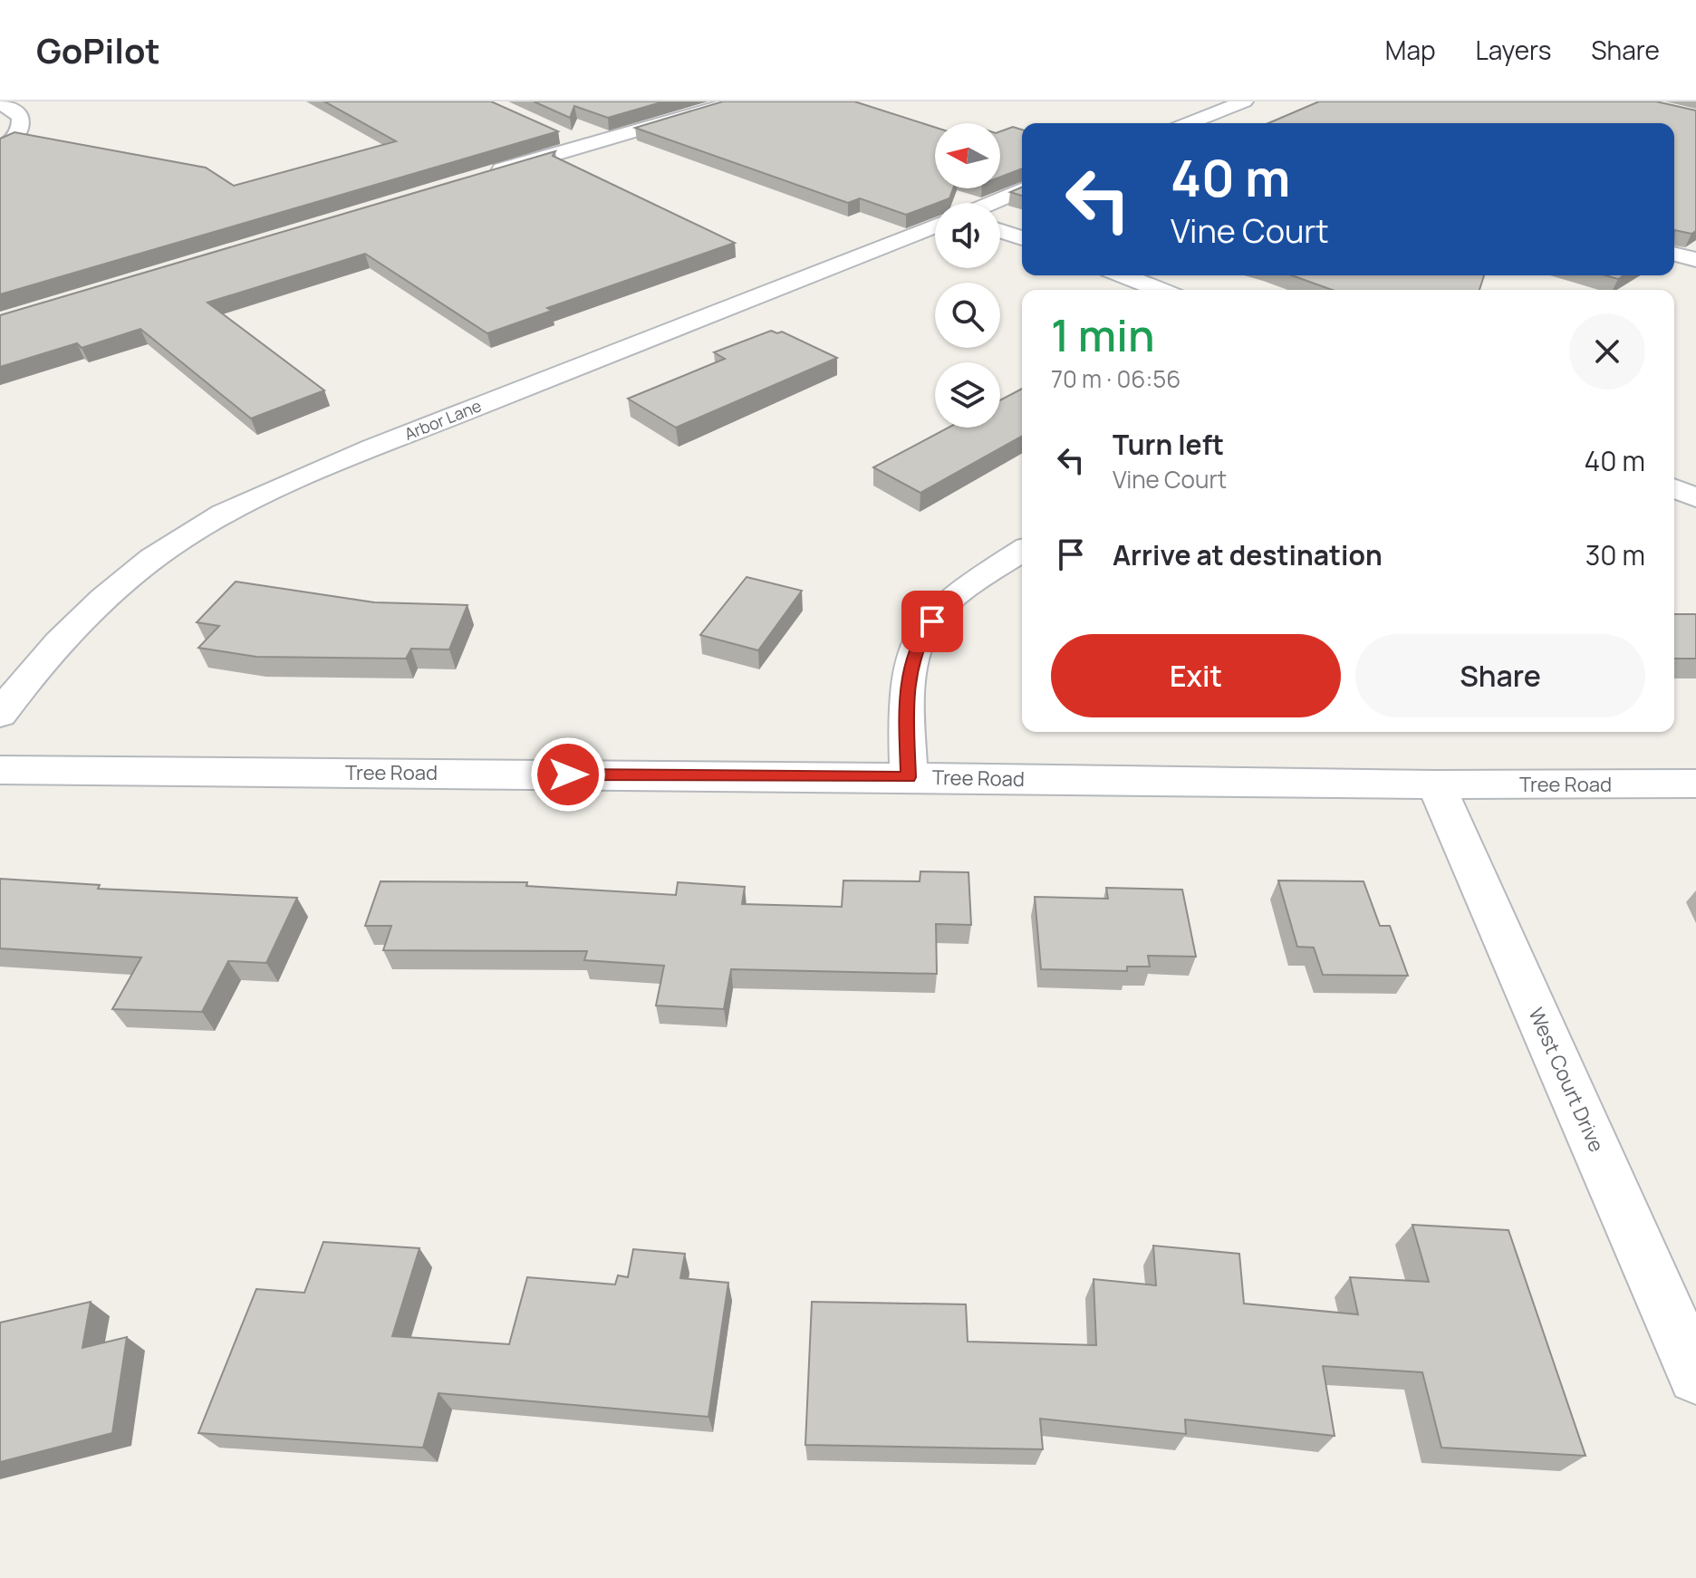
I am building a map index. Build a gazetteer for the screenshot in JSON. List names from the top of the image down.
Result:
{
  "streets": {
    "street": ["Arbor Lane", "Tree Road", "West Court Drive"]
  },
  "crossings": [
    ["Tree Road", "West Court Drive"]
  ],
  "north": "left",
  "page": {
    "header": "GoPilot",
    "nav": ["Map", "Layers", "Share"],
    "turn": ["40 m", "Vine Court"],
    "heading": ["1 min", "70 m · 06:56"],
    "list": [
      {
        "name": "Turn left",
        "note": "Vine Court",
        "value": "40 m"
      },
      {
        "name": "Arrive at destination",
        "value": "30 m"
      }
    ],
    "buttons": ["Exit", "Share"]
  }
}
